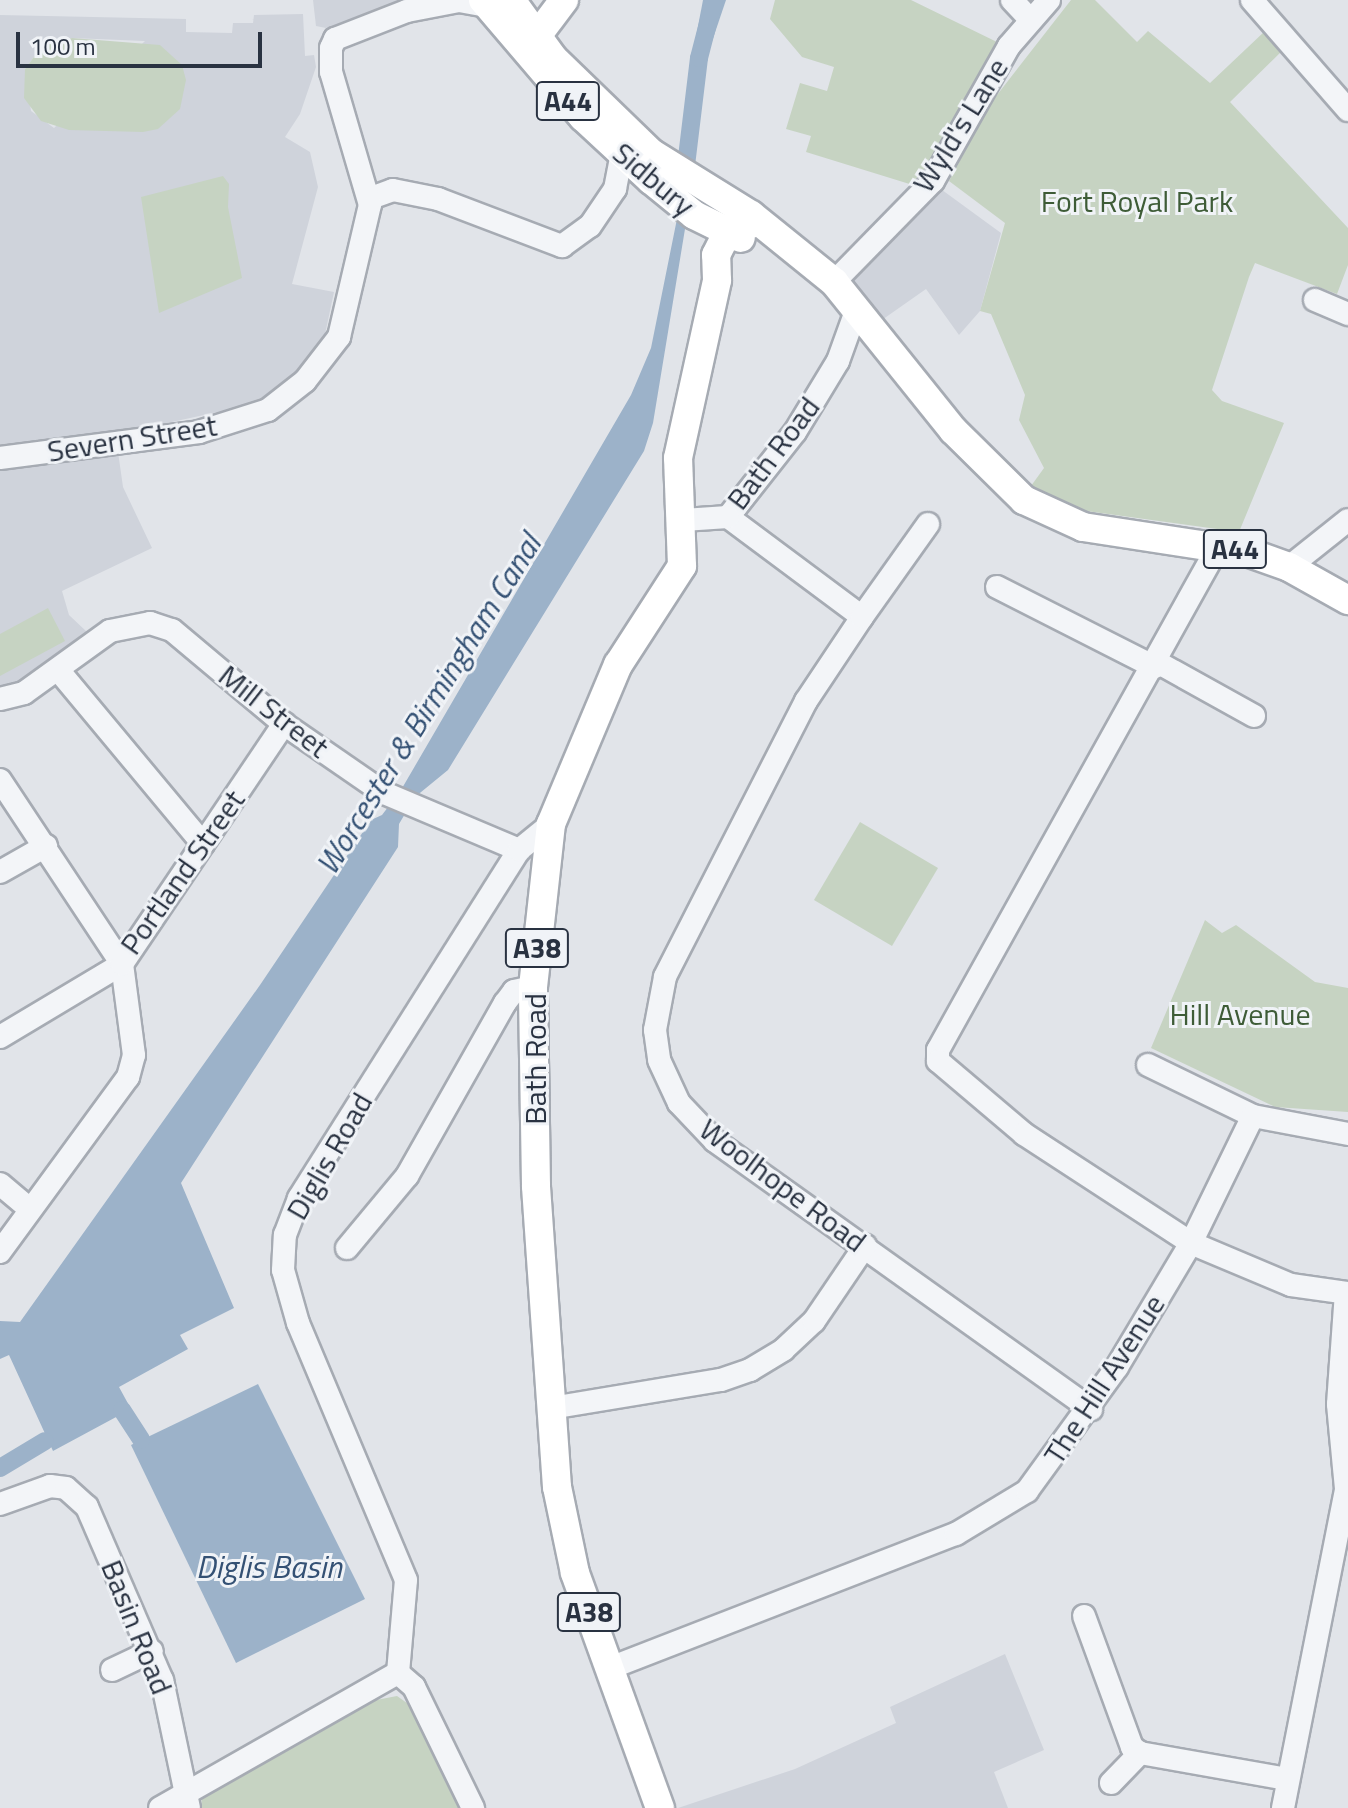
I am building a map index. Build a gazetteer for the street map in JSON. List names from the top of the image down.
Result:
{
  "streets": {
    "main road": [
      "A44",
      "Sidbury",
      "Bath Road",
      "A38"
    ],
    "street": [
      "Wyld's Lane",
      "Severn Street",
      "Mill Street",
      "Portland Street",
      "Diglis Road",
      "Woolhope Road",
      "The Hill Avenue",
      "Basin Road"
    ]
  },
  "crossings": [
    ["A44", "Wyld's Lane"],
    ["A44", "Sidbury"],
    ["A44", "Bath Road"],
    ["A44", "A38"],
    ["Sidbury", "A38"],
    ["Bath Road", "A38"],
    ["Bath Road", "The Hill Avenue"],
    ["Mill Street", "Portland Street"],
    ["Mill Street", "Diglis Road"],
    ["Woolhope Road", "The Hill Avenue"]
  ],
  "water": ["Worcester & Birmingham Canal", "Diglis Basin"],
  "parks": ["Fort Royal Park", "Hill Avenue"],
  "scale_bar": "100 m"
}
